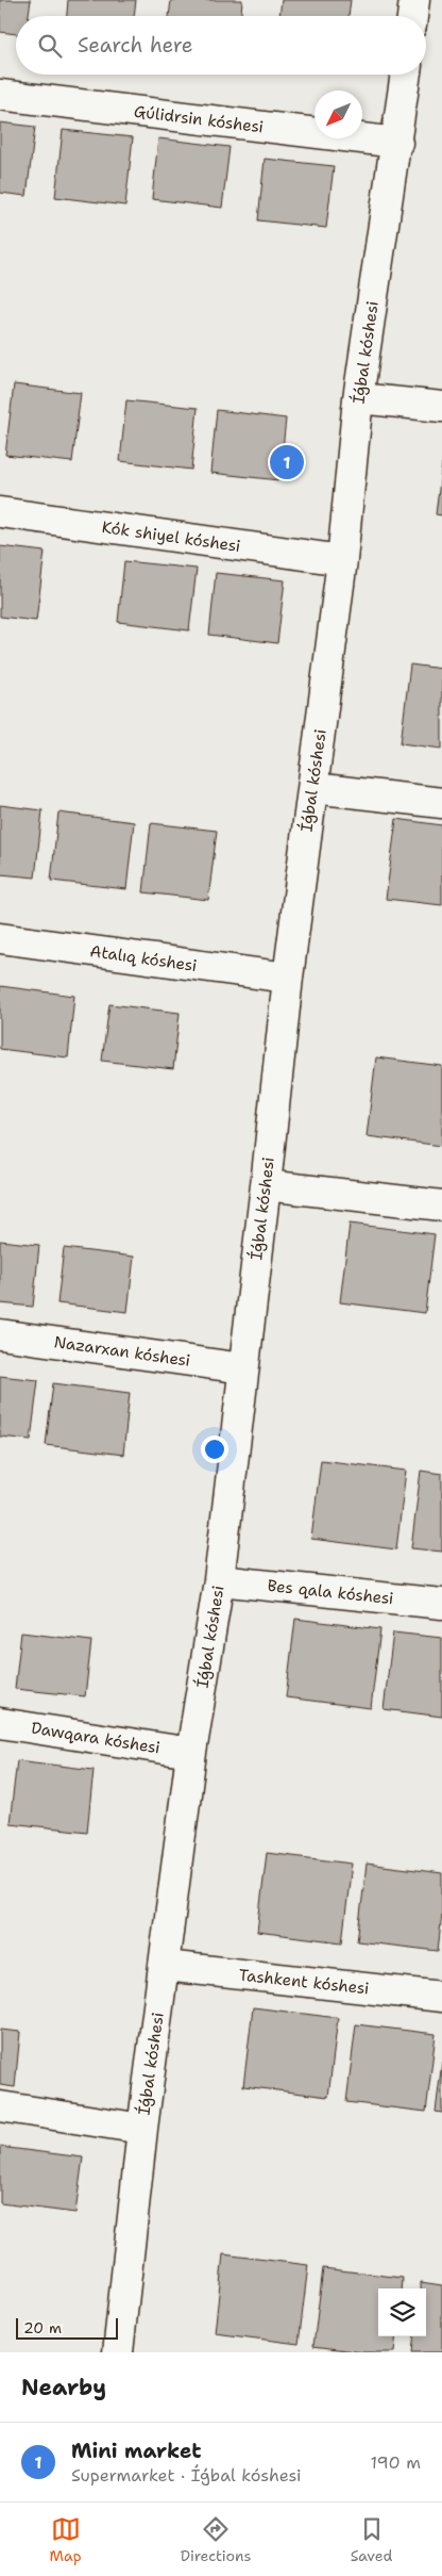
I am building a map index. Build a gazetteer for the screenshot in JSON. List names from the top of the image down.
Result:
{
  "streets": {
    "street": [
      "Gúlidrsin kóshesi",
      "Íǵbal kóshesi",
      "Kók shiyel kóshesi",
      "Atalıq kóshesi",
      "Nazarxan kóshesi",
      "Bes qala kóshesi",
      "Dawqara kóshesi",
      "Tashkent kóshesi"
    ]
  },
  "crossings": [
    ["Gúlidrsin kóshesi", "Íǵbal kóshesi"],
    ["Íǵbal kóshesi", "Kók shiyel kóshesi"],
    ["Íǵbal kóshesi", "Atalıq kóshesi"],
    ["Íǵbal kóshesi", "Nazarxan kóshesi"],
    ["Íǵbal kóshesi", "Bes qala kóshesi"],
    ["Íǵbal kóshesi", "Dawqara kóshesi"],
    ["Íǵbal kóshesi", "Tashkent kóshesi"]
  ],
  "scale_bar": "20 m",
  "north": "bottom left",
  "page": {
    "search": "Search here",
    "pins": "1",
    "scale": "20 m",
    "heading": "Nearby",
    "list": [
      {
        "mark": "1",
        "name": "Mini market",
        "note": "Supermarket · Íǵbal kóshesi",
        "value": "190 m"
      }
    ],
    "nav": ["Map", "Directions", "Saved"]
  }
}
